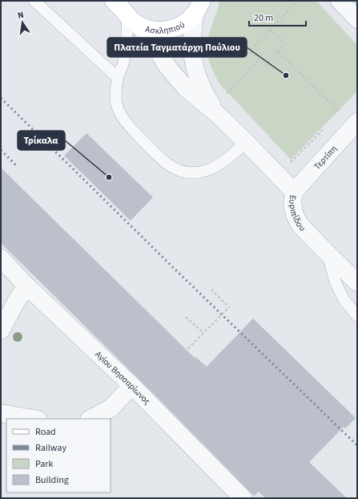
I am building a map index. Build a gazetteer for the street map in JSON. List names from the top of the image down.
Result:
{
  "streets": {
    "main road": ["Ασκληπιού"],
    "street": ["Τερτίπη", "Ευριπίδου", "Αγίου Βησσαρίωνος"]
  },
  "crossings": [
    ["Ασκληπιού", "Ευριπίδου"],
    ["Τερτίπη", "Ευριπίδου"]
  ],
  "places": ["Πλατεία Ταγματάρχη Πούλιου", "Τρίκαλα"],
  "legend": [
    "Road",
    "Railway",
    "Park",
    "Building"
  ],
  "scale_bar": "20 m",
  "north": "top"
}
